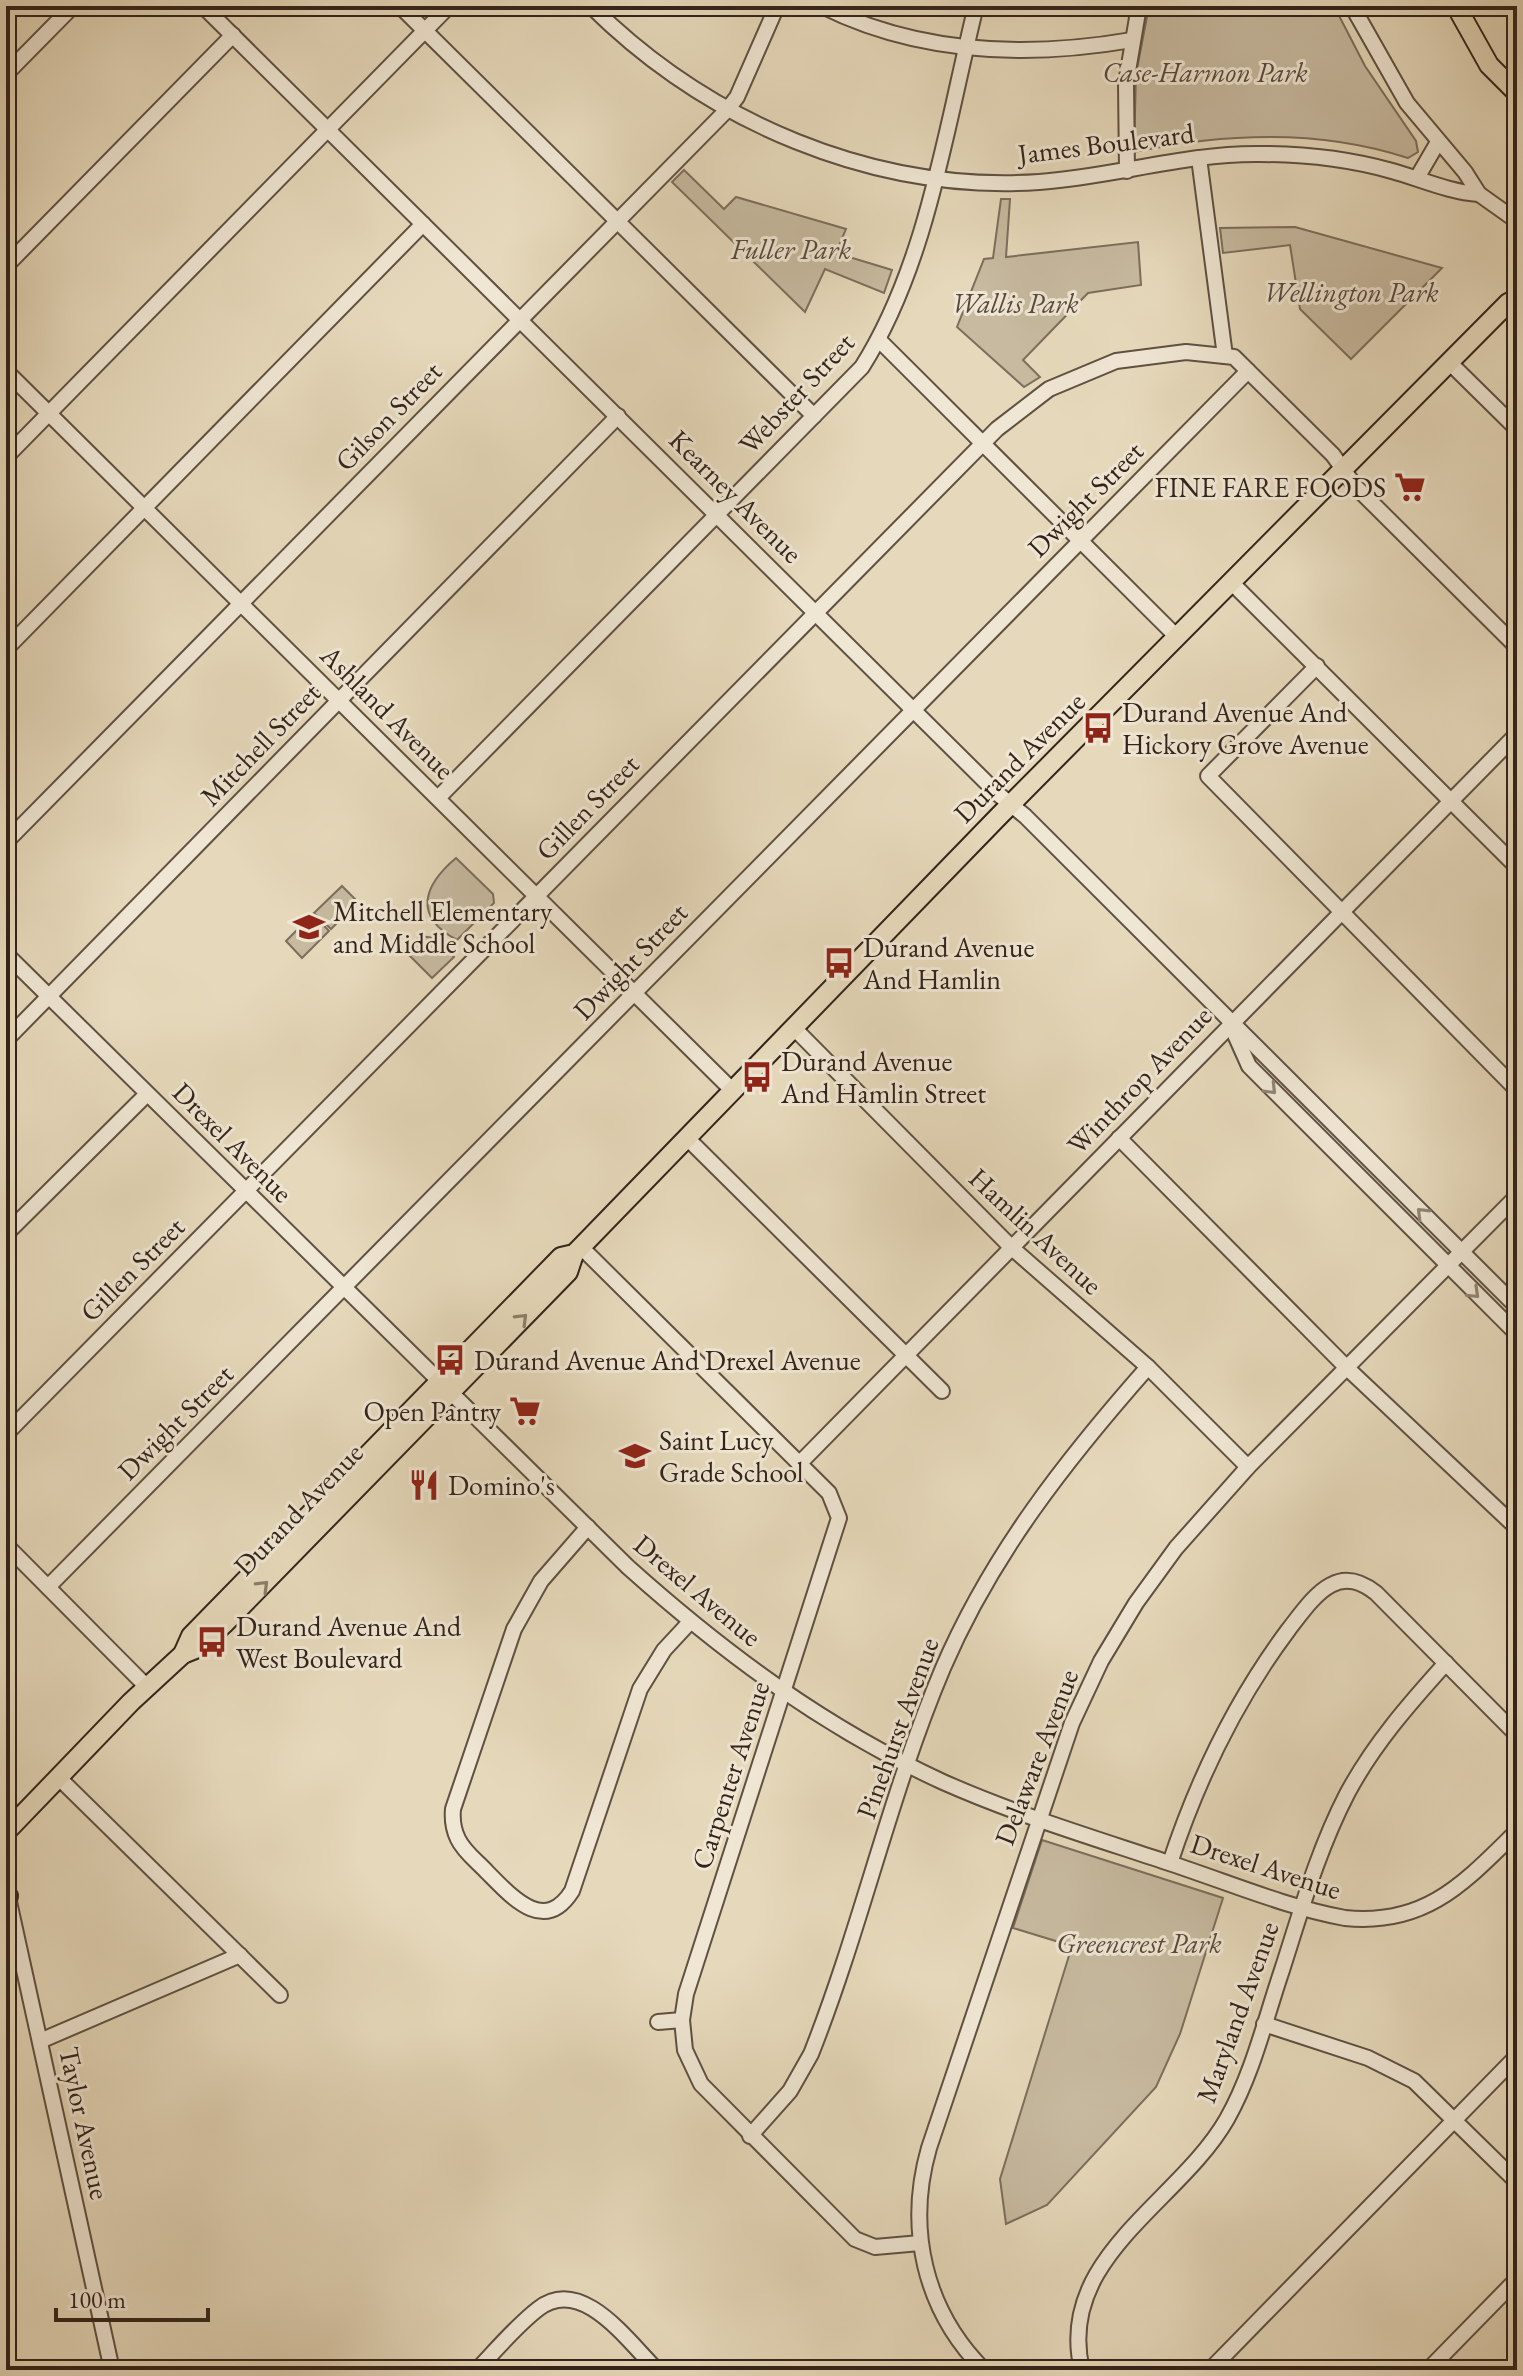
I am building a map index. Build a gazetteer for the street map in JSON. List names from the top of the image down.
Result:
{
  "streets": {
    "main road": ["Durand Avenue"],
    "street": [
      "James Boulevard",
      "Webster Street",
      "Gilson Street",
      "Kearney Avenue",
      "Dwight Street",
      "Ashland Avenue",
      "Mitchell Street",
      "Gillen Street",
      "Winthrop Avenue",
      "Drexel Avenue",
      "Hamlin Avenue",
      "Pinehurst Avenue",
      "Delaware Avenue",
      "Carpenter Avenue",
      "Maryland Avenue",
      "Taylor Avenue"
    ]
  },
  "crossings": [
    ["James Boulevard", "Webster Street"],
    ["James Boulevard", "Gilson Street"],
    ["Webster Street", "Kearney Avenue"],
    ["Webster Street", "Ashland Avenue"],
    ["Gilson Street", "Kearney Avenue"],
    ["Gilson Street", "Ashland Avenue"],
    ["Kearney Avenue", "Dwight Street"],
    ["Kearney Avenue", "Mitchell Street"],
    ["Kearney Avenue", "Durand Avenue"],
    ["Kearney Avenue", "Gillen Street"],
    ["Kearney Avenue", "Winthrop Avenue"],
    ["Kearney Avenue", "Delaware Avenue"],
    ["Dwight Street", "Ashland Avenue"],
    ["Dwight Street", "Drexel Avenue"],
    ["Ashland Avenue", "Mitchell Street"],
    ["Ashland Avenue", "Durand Avenue"],
    ["Ashland Avenue", "Gillen Street"],
    ["Mitchell Street", "Drexel Avenue"],
    ["Durand Avenue", "Drexel Avenue"],
    ["Durand Avenue", "Hamlin Avenue"],
    ["Durand Avenue", "Carpenter Avenue"],
    ["Gillen Street", "Drexel Avenue"],
    ["Winthrop Avenue", "Hamlin Avenue"],
    ["Winthrop Avenue", "Carpenter Avenue"],
    ["Drexel Avenue", "Pinehurst Avenue"],
    ["Drexel Avenue", "Delaware Avenue"],
    ["Drexel Avenue", "Carpenter Avenue"],
    ["Drexel Avenue", "Maryland Avenue"],
    ["Hamlin Avenue", "Pinehurst Avenue"],
    ["Hamlin Avenue", "Delaware Avenue"],
    ["Pinehurst Avenue", "Carpenter Avenue"],
    ["Delaware Avenue", "Carpenter Avenue"]
  ],
  "parks": [
    "Case-Harmon Park",
    "Fuller Park",
    "Wellington Park",
    "Wallis Park",
    "Greencrest Park"
  ],
  "places": {
    "supermarket": ["FINE FARE FOODS", "Open Pantry"],
    "bus stop": [
      "Durand Avenue And Hickory Grove Avenue",
      "Durand Avenue And Hamlin",
      "Durand Avenue And Hamlin Street",
      "Durand Avenue And Drexel Avenue",
      "Durand Avenue And West Boulevard"
    ],
    "school or university": ["Mitchell Elementary and Middle School", "Saint Lucy Grade School"],
    "restaurant": ["Domino's"]
  },
  "scale_bar": "100 m"
}
